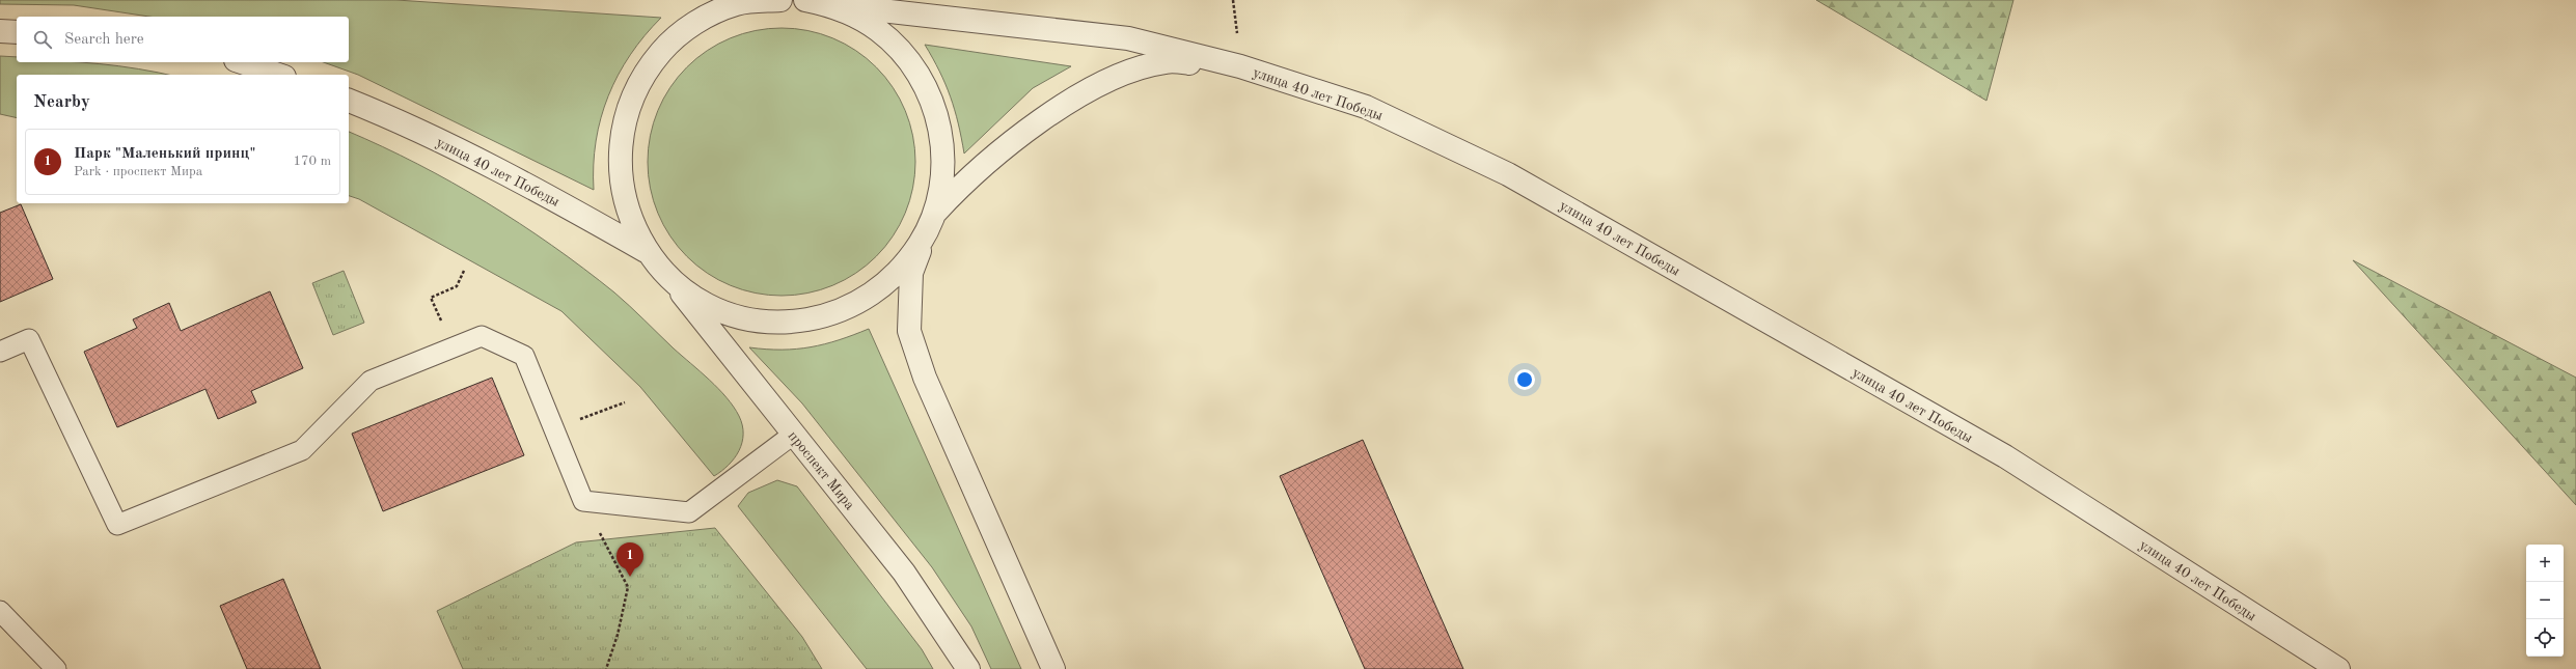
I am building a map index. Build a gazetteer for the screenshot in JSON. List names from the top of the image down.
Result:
{
  "streets": {
    "street": ["улица 40 лет Победы", "проспект Мира"]
  },
  "page": {
    "search": "Search here",
    "heading": "Nearby",
    "list": [
      {
        "mark": "1",
        "name": "Парк \"Маленький принц\"",
        "note": "Park · проспект Мира",
        "value": "170 m"
      }
    ],
    "pins": "1",
    "map_buttons": ["+", "−"]
  }
}
